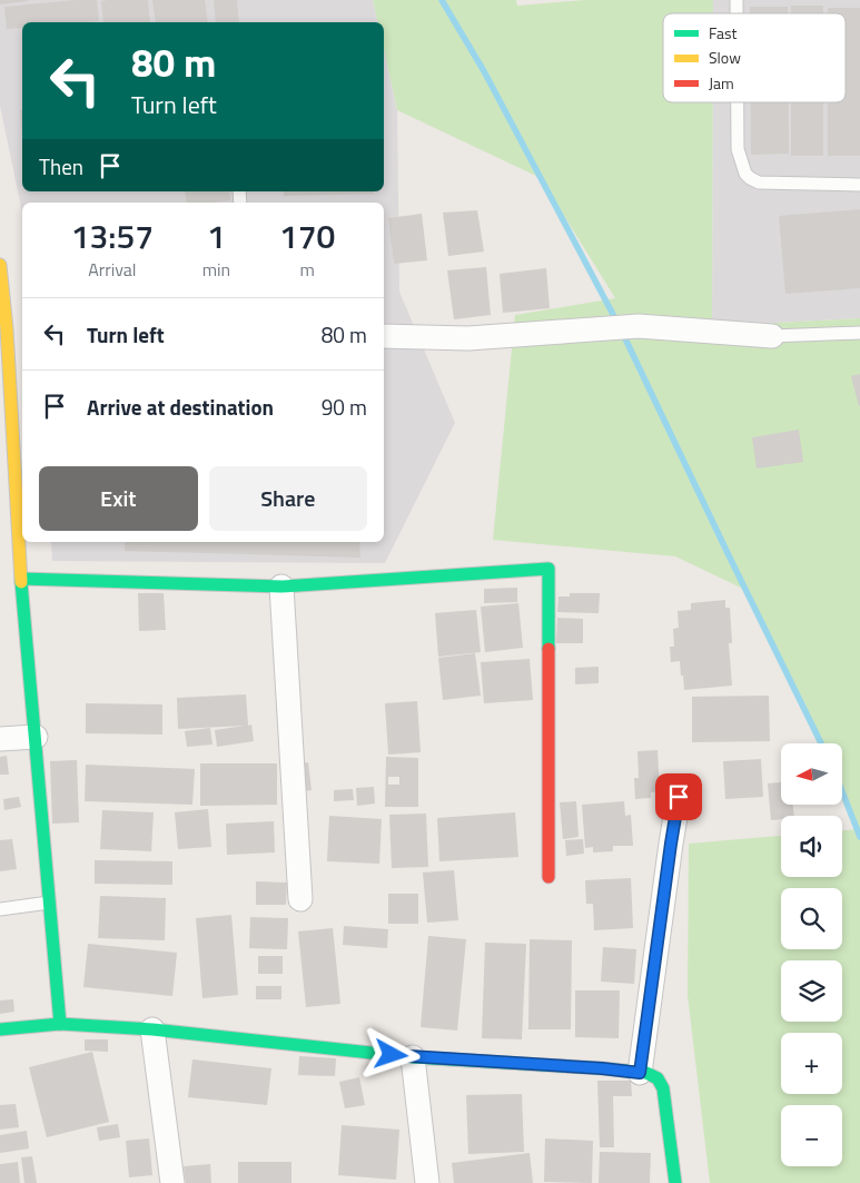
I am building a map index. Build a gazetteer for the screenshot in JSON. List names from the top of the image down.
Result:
{
  "legend": ["Fast", "Slow", "Jam"],
  "north": "left",
  "page": {
    "turn": ["80 m", "Turn left"],
    "then": "Then",
    "eta": [
      "13:57",
      "Arrival",
      "1",
      "min",
      "170",
      "m"
    ],
    "list": [
      {
        "name": "Turn left",
        "value": "80 m"
      },
      {
        "name": "Arrive at destination",
        "value": "90 m"
      }
    ],
    "buttons": ["Exit", "Share"],
    "map_buttons": ["+", "−"]
  }
}
